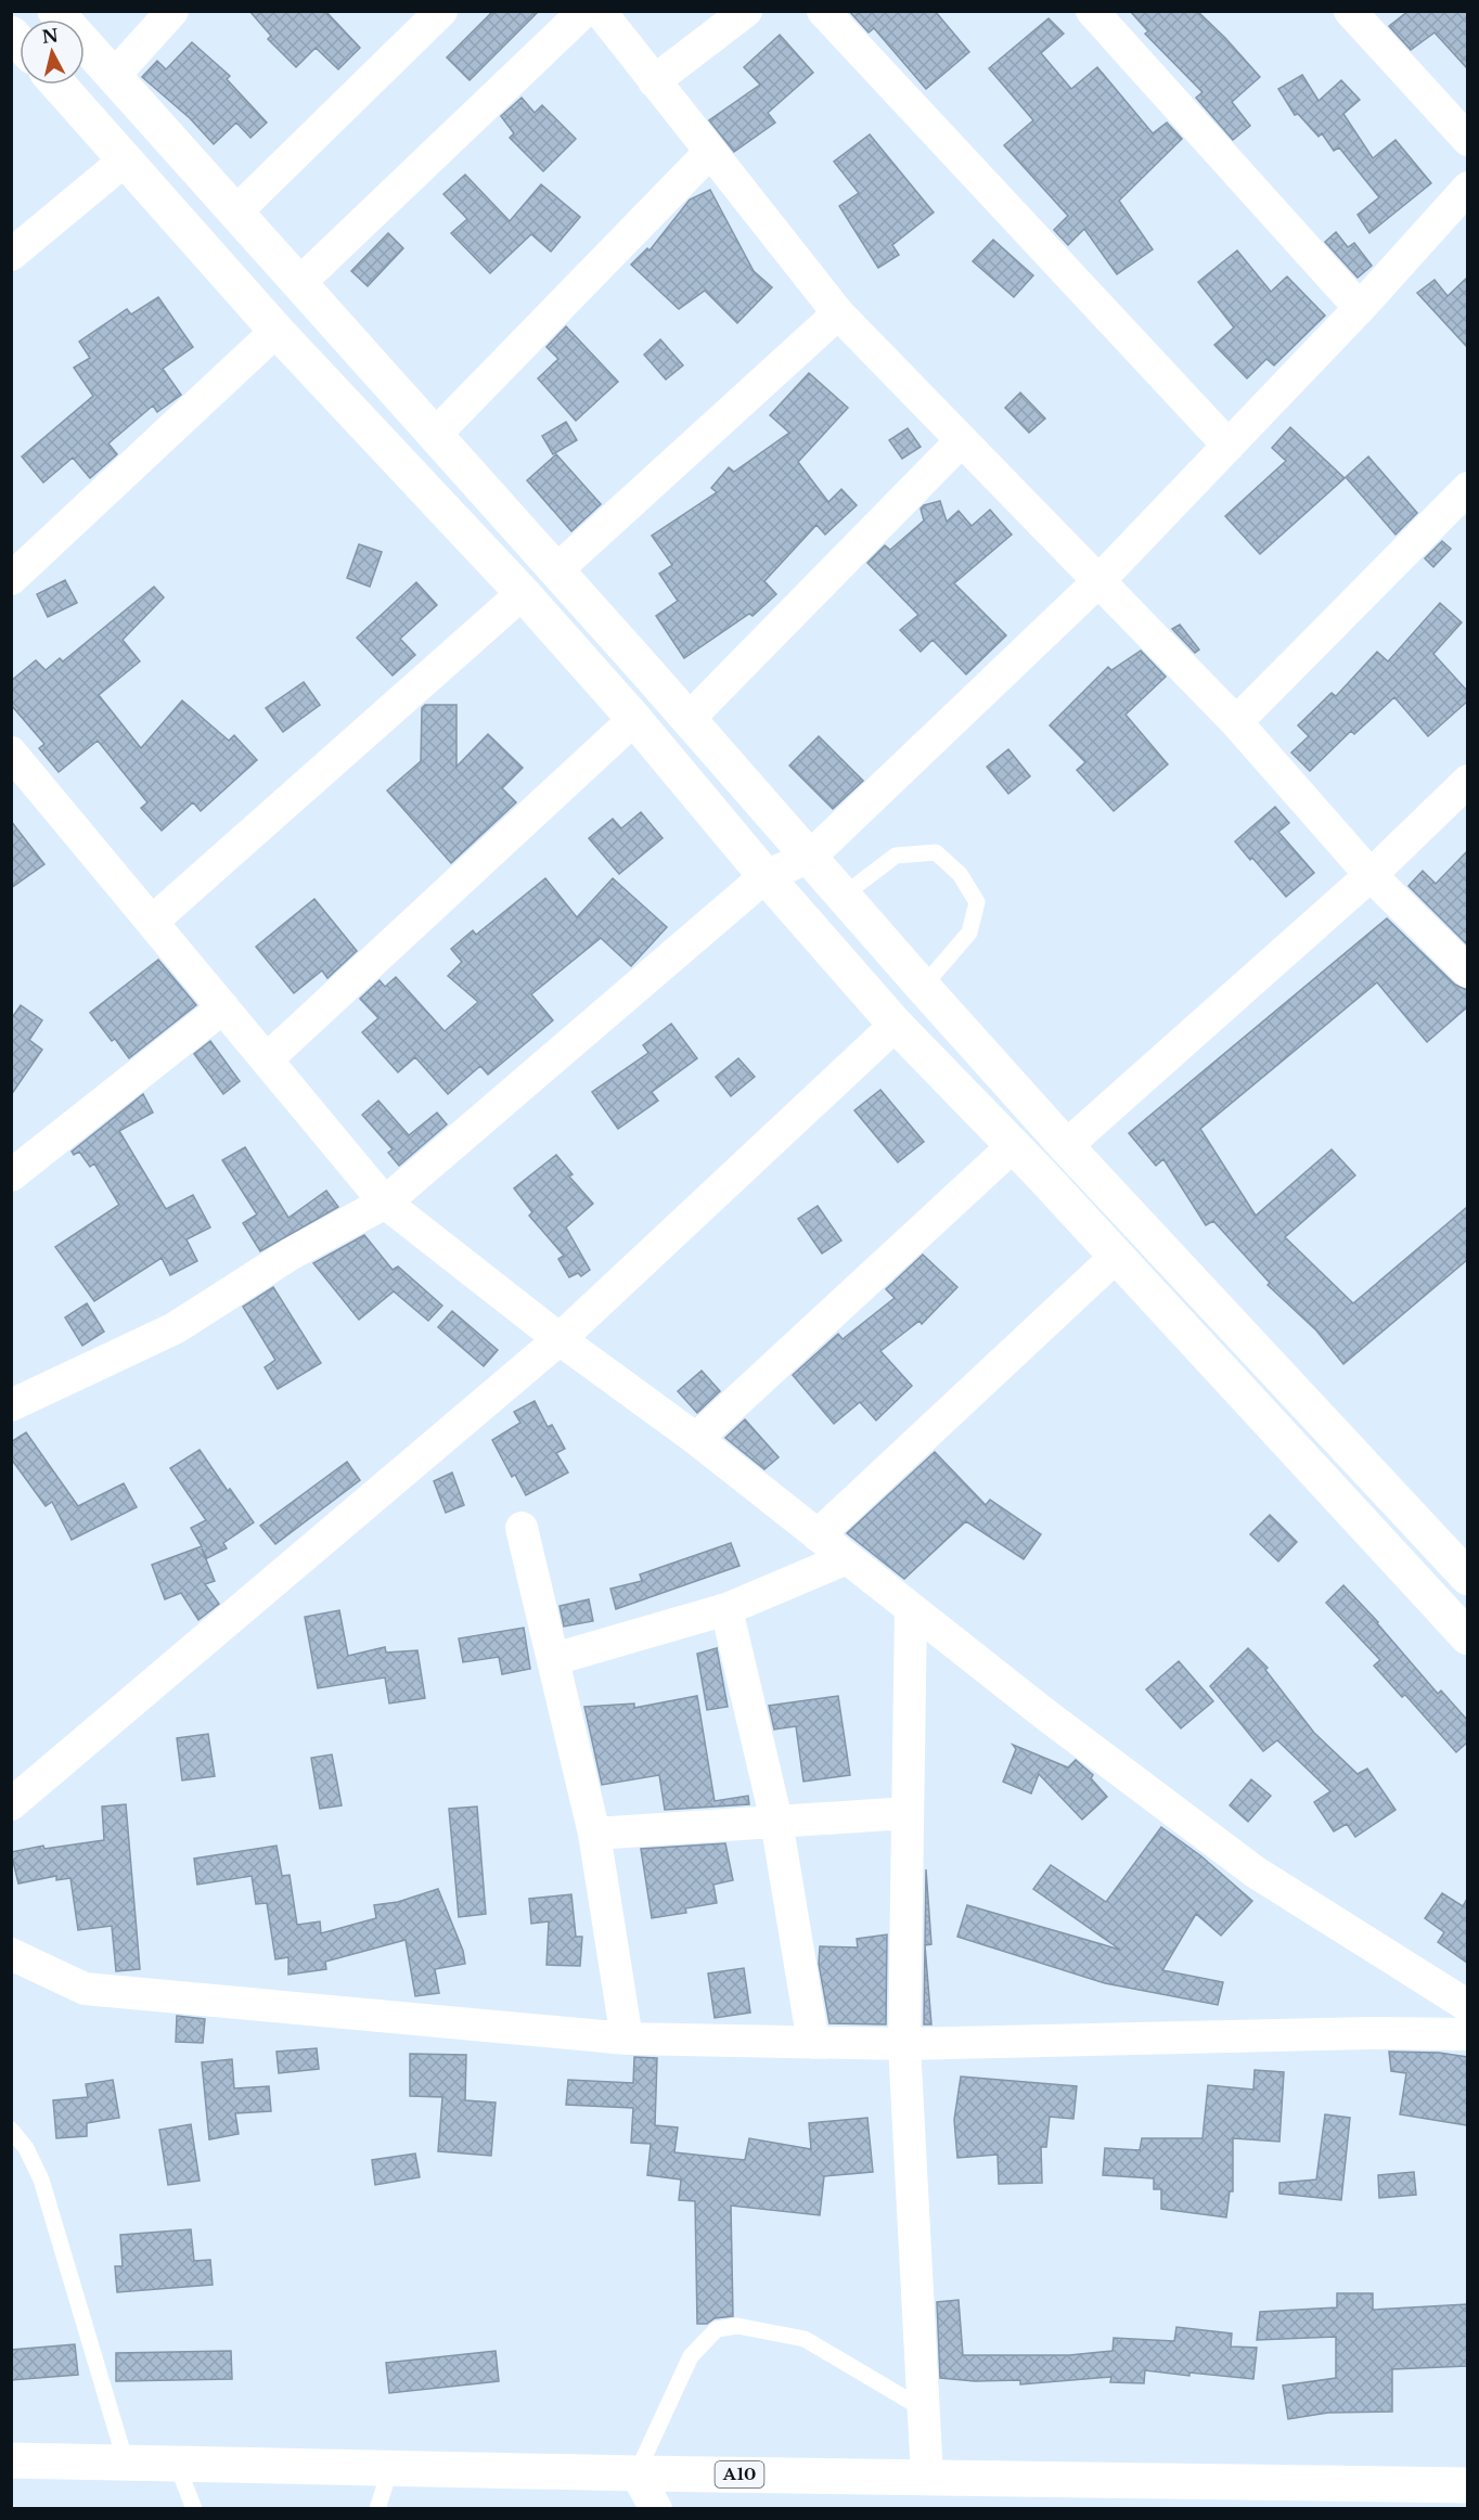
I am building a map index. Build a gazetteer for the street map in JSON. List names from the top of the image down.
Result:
{
  "streets": {
    "main road": ["A10"]
  },
  "north": "top"
}
